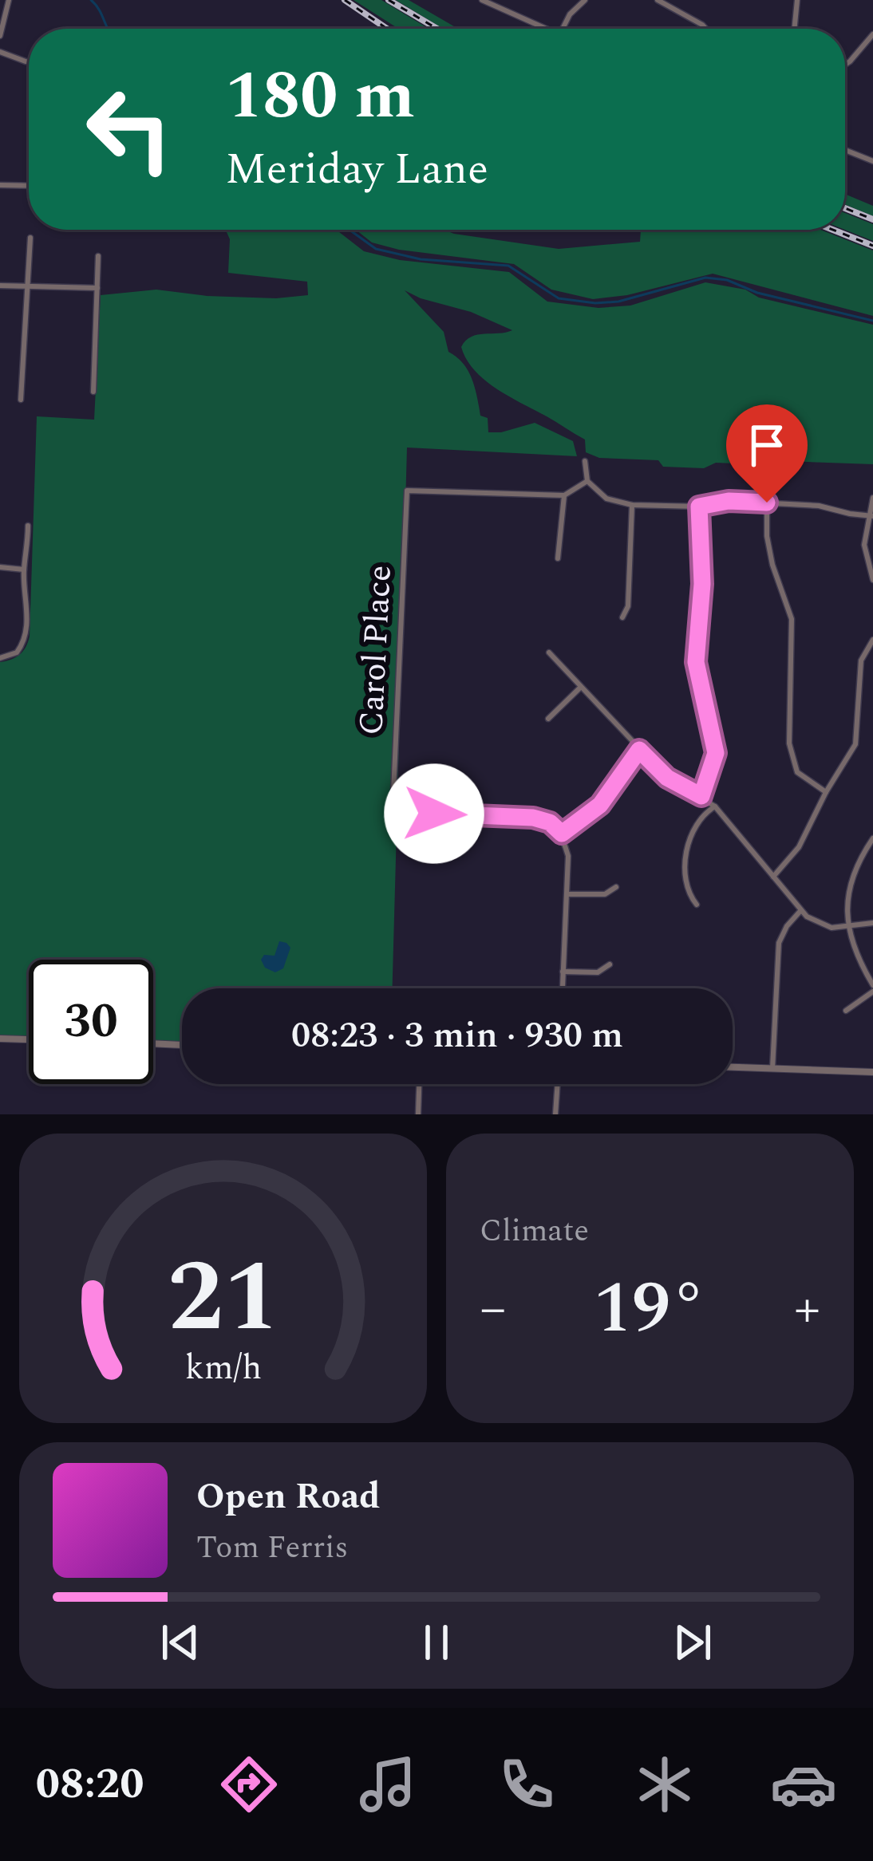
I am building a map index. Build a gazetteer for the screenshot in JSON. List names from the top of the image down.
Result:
{
  "streets": {
    "street": ["Carol Place"]
  },
  "page": {
    "turn": ["180 m", "Meriday Lane"],
    "limit": "30",
    "trip": "08:23 · 3 min · 930 m",
    "tile": "Climate",
    "heat": ["−", "19°", "+"],
    "song": ["Open Road", "Tom Ferris"],
    "tabs": "08:20",
    "gauge": ["21", "km/h"]
  }
}
